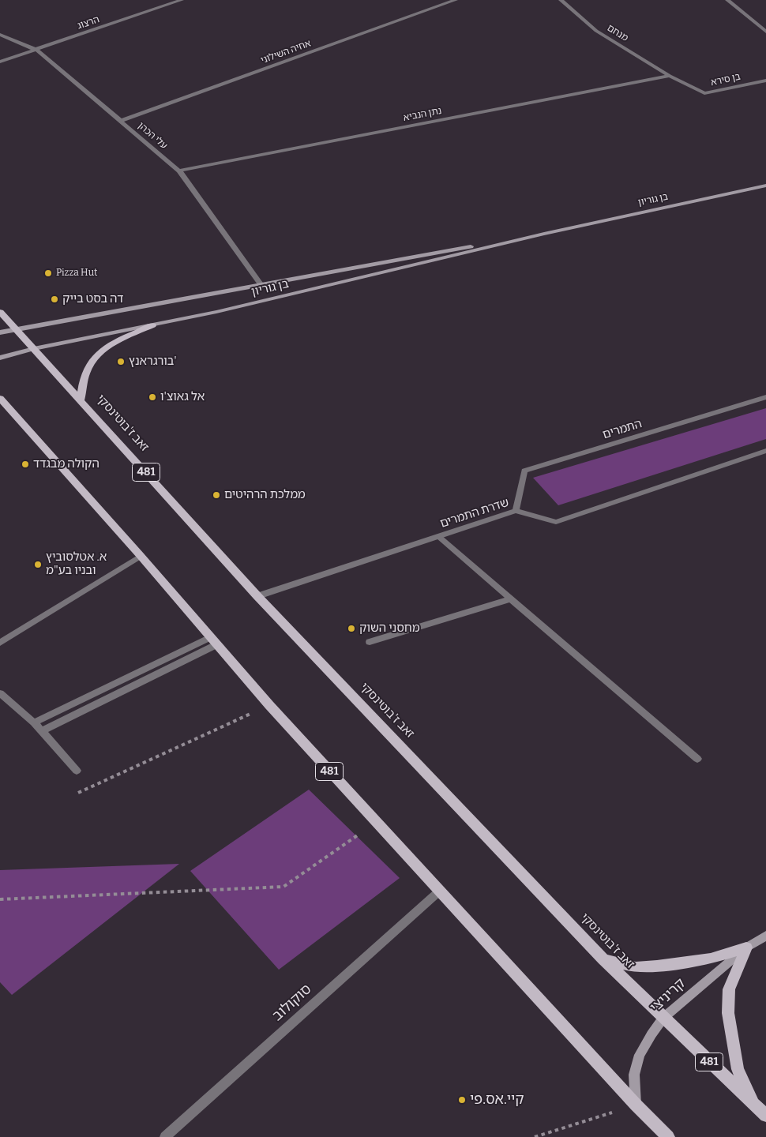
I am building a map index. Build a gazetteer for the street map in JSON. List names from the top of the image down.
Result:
{
  "streets": {
    "main road": [
      "בן גוריון",
      "זאב ז'בוטינסקי",
      "481",
      "קריניצי"
    ],
    "street": [
      "הרצוג",
      "מנחם",
      "אחיה השילוני",
      "בן סירא",
      "נתן הנביא",
      "עלי הכהן",
      "התמרים",
      "שדרת התמרים",
      "סוקולוב"
    ]
  },
  "crossings": [
    ["הרצוג", "עלי הכהן"],
    ["מנחם", "בן סירא"],
    ["מנחם", "נתן הנביא"],
    ["אחיה השילוני", "עלי הכהן"],
    ["בן סירא", "נתן הנביא"],
    ["נתן הנביא", "עלי הכהן"],
    ["עלי הכהן", "בן גוריון"],
    ["בן גוריון", "זאב ז'בוטינסקי"],
    ["זאב ז'בוטינסקי", "שדרת התמרים"],
    ["זאב ז'בוטינסקי", "קריניצי"],
    ["התמרים", "שדרת התמרים"],
    ["481", "קריניצי"],
    ["481", "סוקולוב"]
  ],
  "places": [
    "Pizza Hut",
    "דה בסט בייק",
    "בורגראנץ'",
    "אל גאוצ'ו",
    "הקולה מבגדד",
    "ממלכת הרהיטים",
    "א. אטלסוביץ ובניו בע\"מ",
    "מחסני השוק",
    "קיי.אס.פי"
  ]
}
